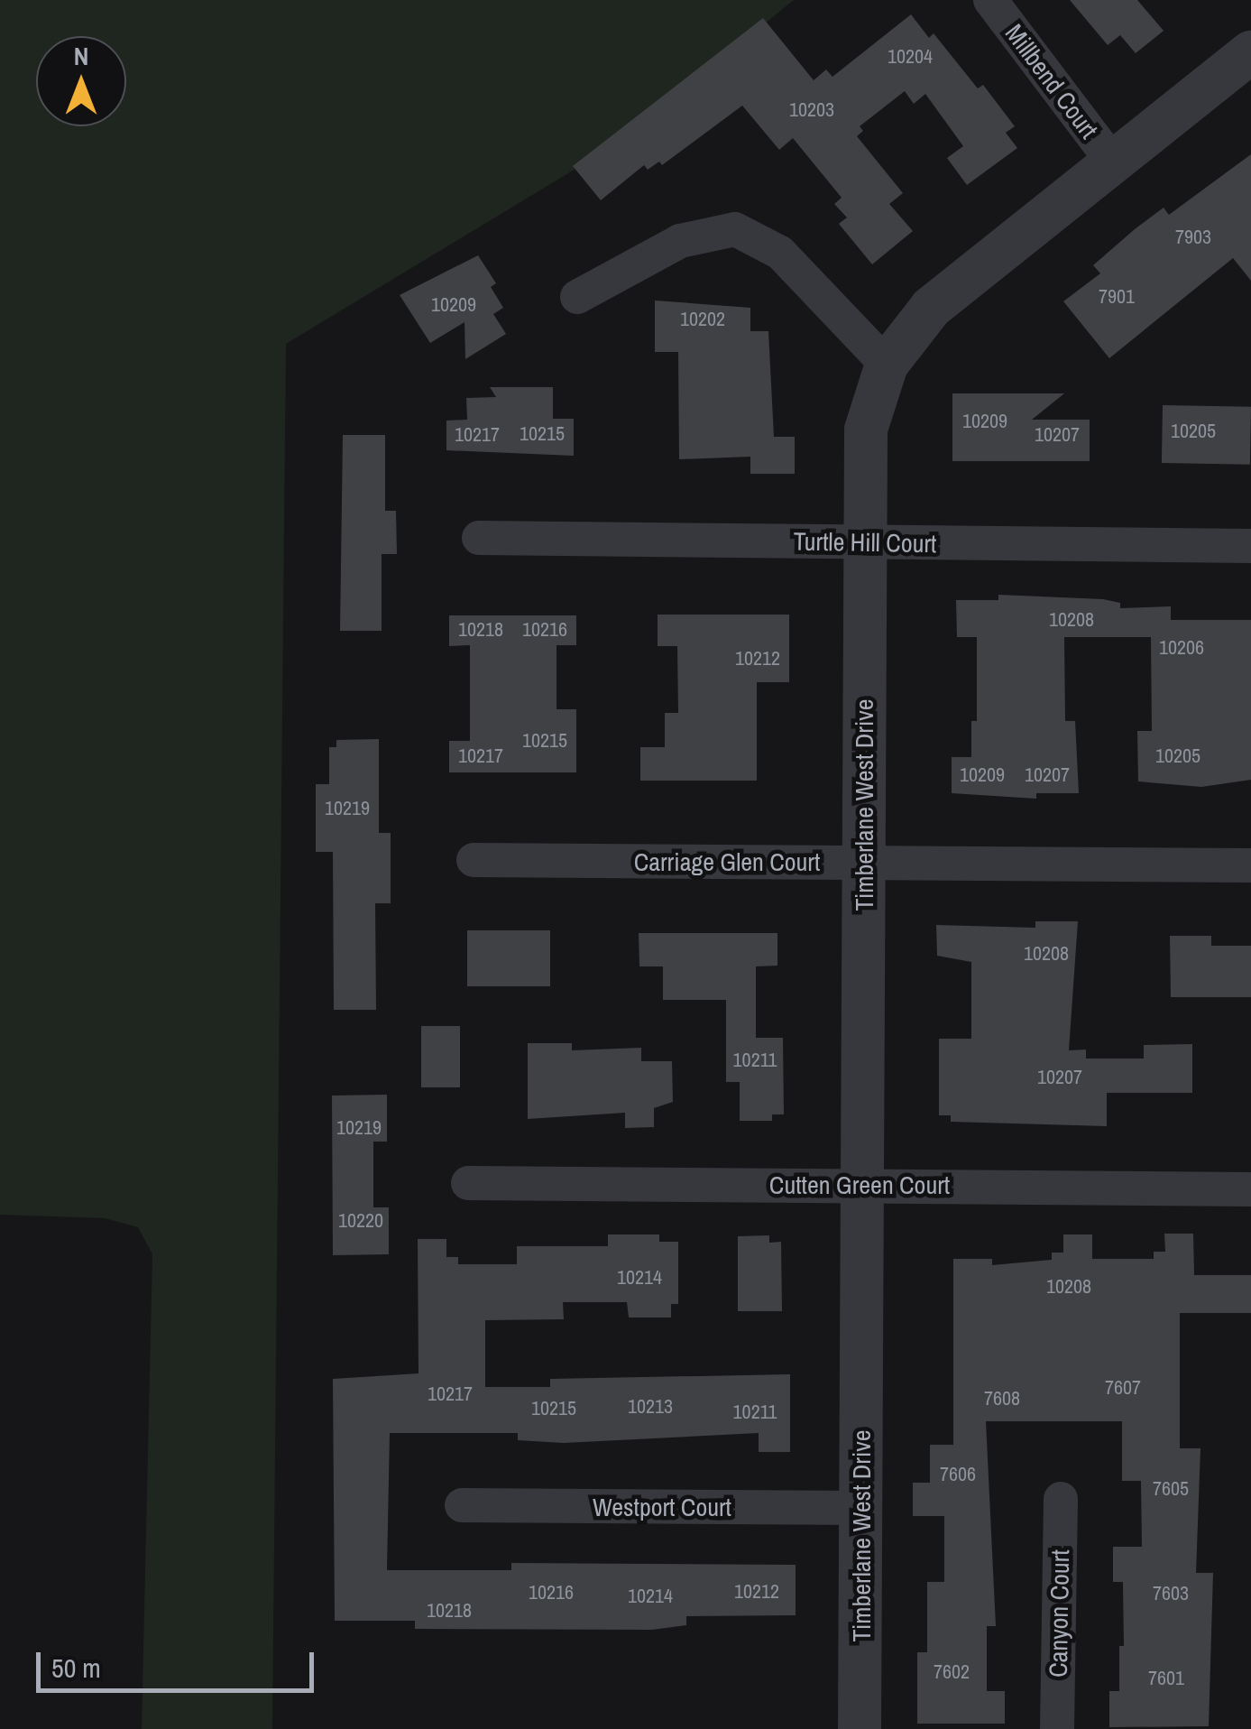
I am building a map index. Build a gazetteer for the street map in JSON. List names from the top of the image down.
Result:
{
  "streets": {
    "street": [
      "Millbend Court",
      "Turtle Hill Court",
      "Timberlane West Drive",
      "Carriage Glen Court",
      "Cutten Green Court",
      "Westport Court",
      "Canyon Court"
    ]
  },
  "crossings": [
    ["Millbend Court", "Timberlane West Drive"],
    ["Turtle Hill Court", "Timberlane West Drive"],
    ["Timberlane West Drive", "Carriage Glen Court"],
    ["Timberlane West Drive", "Cutten Green Court"],
    ["Timberlane West Drive", "Westport Court"]
  ],
  "house_numbers": [
    "10204",
    "10203",
    "7903",
    "7901",
    "10209",
    "10202",
    "10209",
    "10205",
    "10215",
    "10217",
    "10207",
    "10208",
    "10218",
    "10216",
    "10206",
    "10212",
    "10215",
    "10217",
    "10205",
    "10209",
    "10207",
    "10219",
    "10208",
    "10211",
    "10207",
    "10219",
    "10220",
    "10214",
    "10208",
    "7607",
    "10217",
    "7608",
    "10213",
    "10215",
    "10211",
    "7606",
    "7605",
    "10212",
    "10216",
    "7603",
    "10214",
    "10218",
    "7602",
    "7601"
  ],
  "scale_bar": "50 m",
  "north": "top"
}
